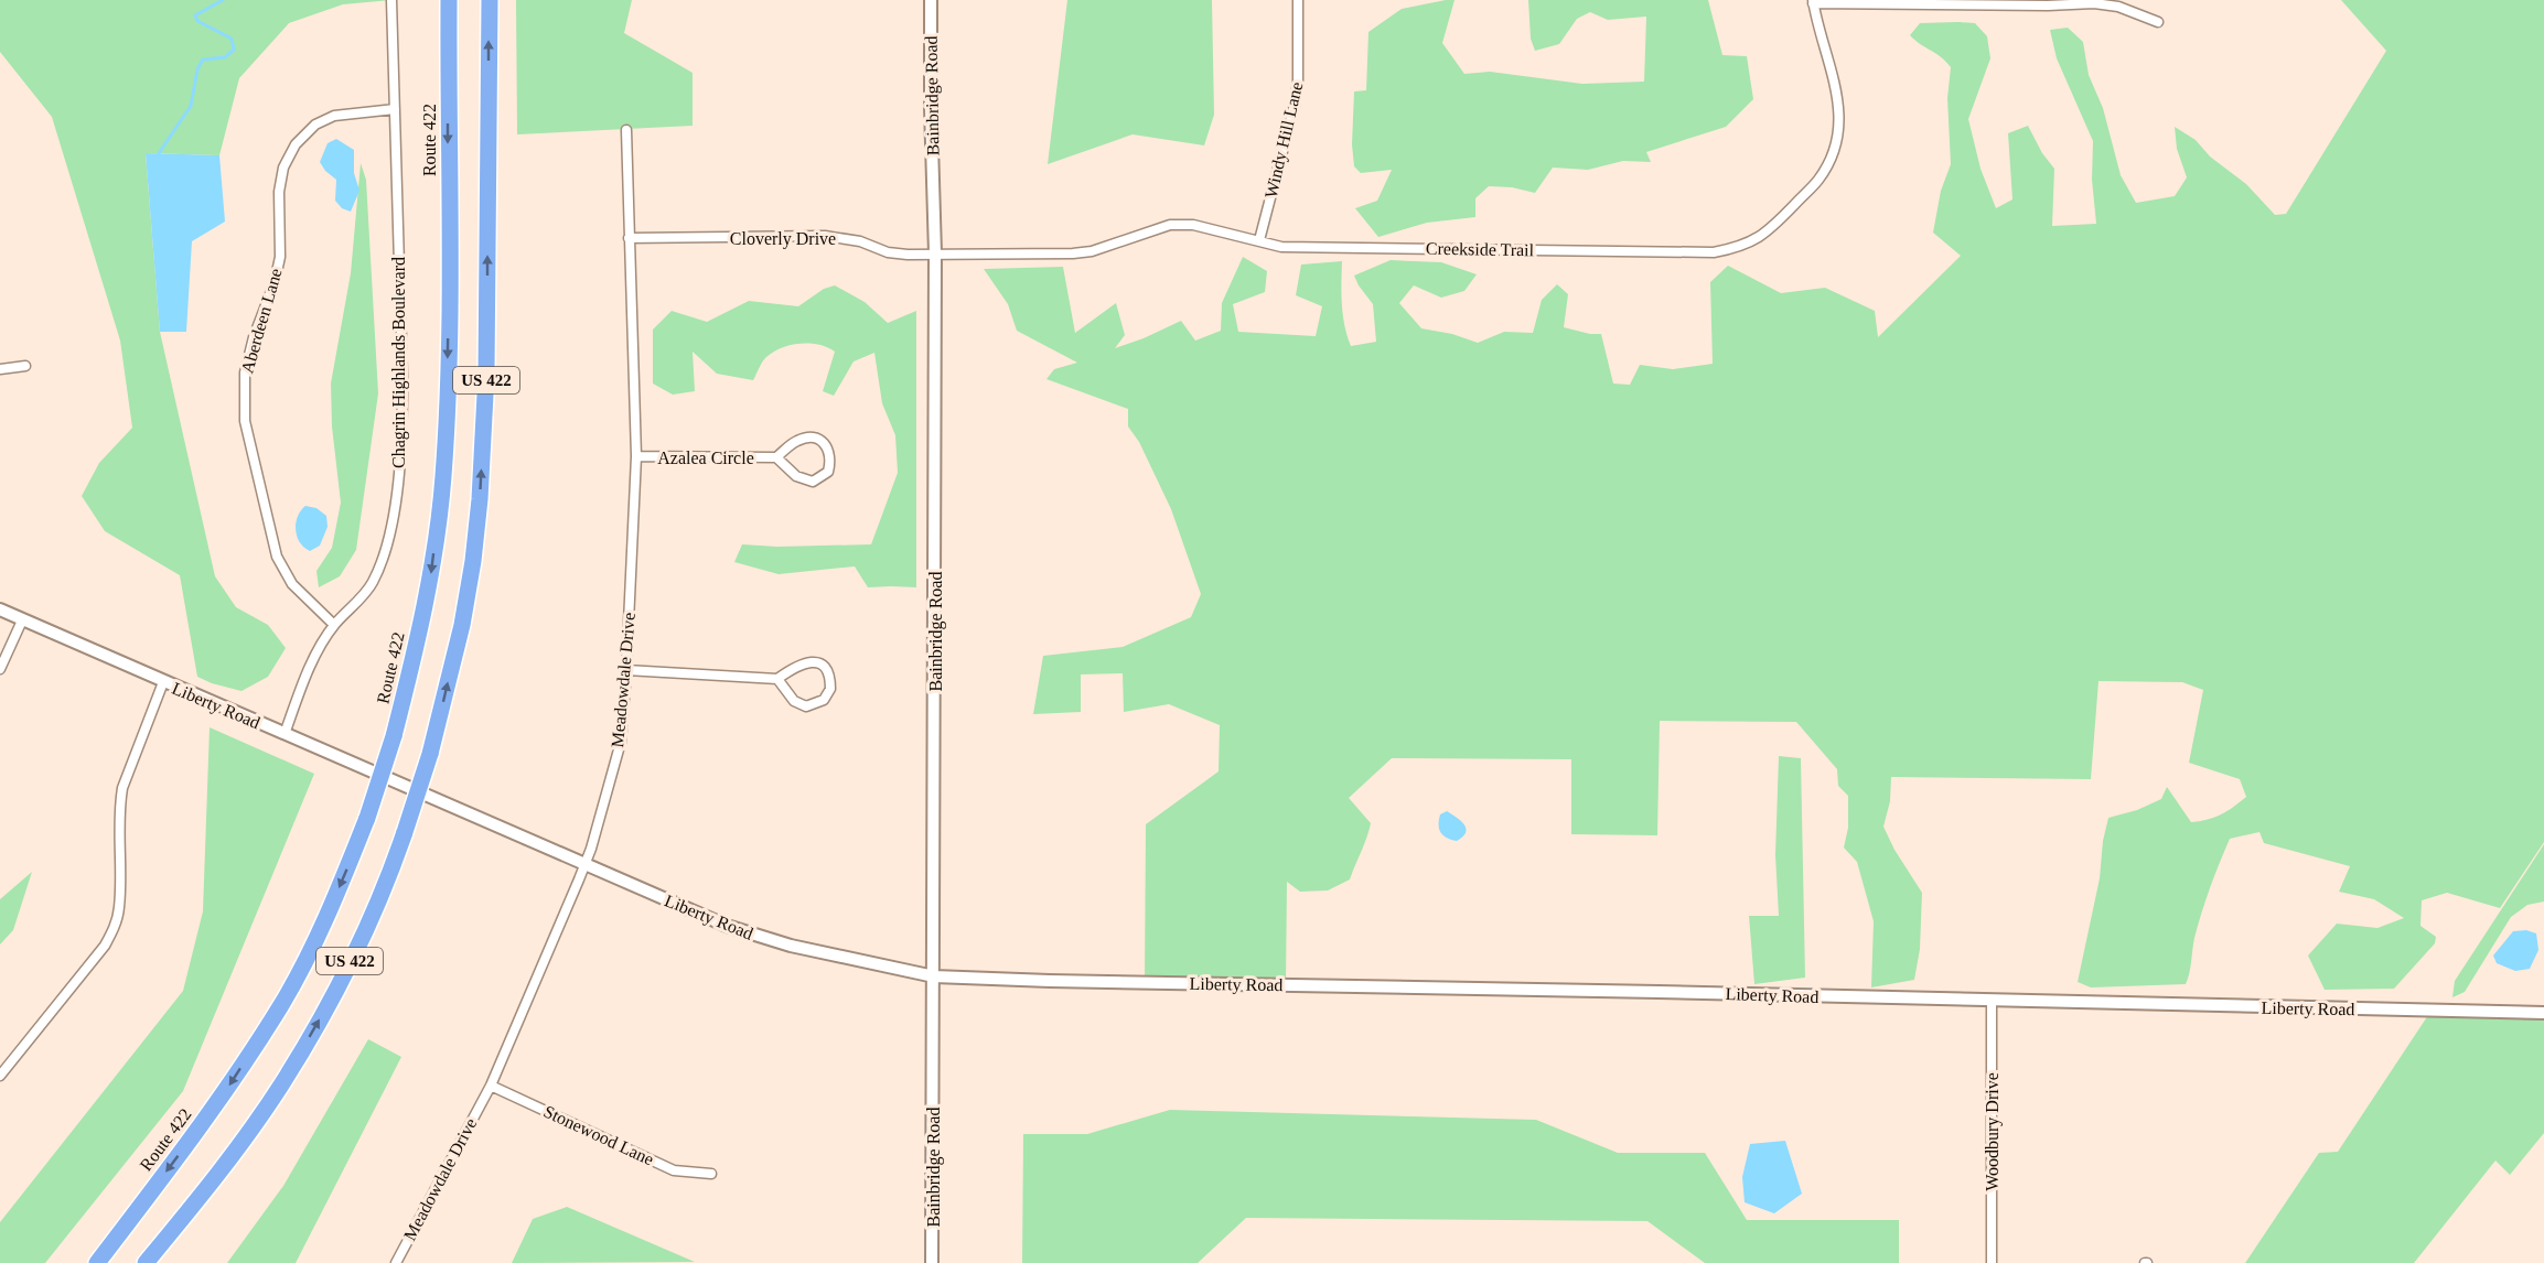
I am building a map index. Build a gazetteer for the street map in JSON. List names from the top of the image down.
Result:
{
  "streets": {
    "highway": ["Route 422", "US 422"],
    "street": [
      "Bainbridge Road",
      "Windy Hill Lane",
      "Cloverly Drive",
      "Creekside Trail",
      "Aberdeen Lane",
      "Chagrin Highlands Boulevard",
      "Azalea Circle",
      "Meadowdale Drive",
      "Liberty Road",
      "Woodbury Drive",
      "Stonewood Lane"
    ]
  },
  "crossings": [
    ["Bainbridge Road", "Cloverly Drive"],
    ["Bainbridge Road", "Creekside Trail"],
    ["Bainbridge Road", "Liberty Road"],
    ["Windy Hill Lane", "Creekside Trail"],
    ["Cloverly Drive", "Creekside Trail"],
    ["Cloverly Drive", "Meadowdale Drive"],
    ["Aberdeen Lane", "Chagrin Highlands Boulevard"],
    ["Chagrin Highlands Boulevard", "Liberty Road"],
    ["Azalea Circle", "Meadowdale Drive"],
    ["Meadowdale Drive", "Liberty Road"],
    ["Meadowdale Drive", "Stonewood Lane"],
    ["Liberty Road", "Woodbury Drive"]
  ]
}
